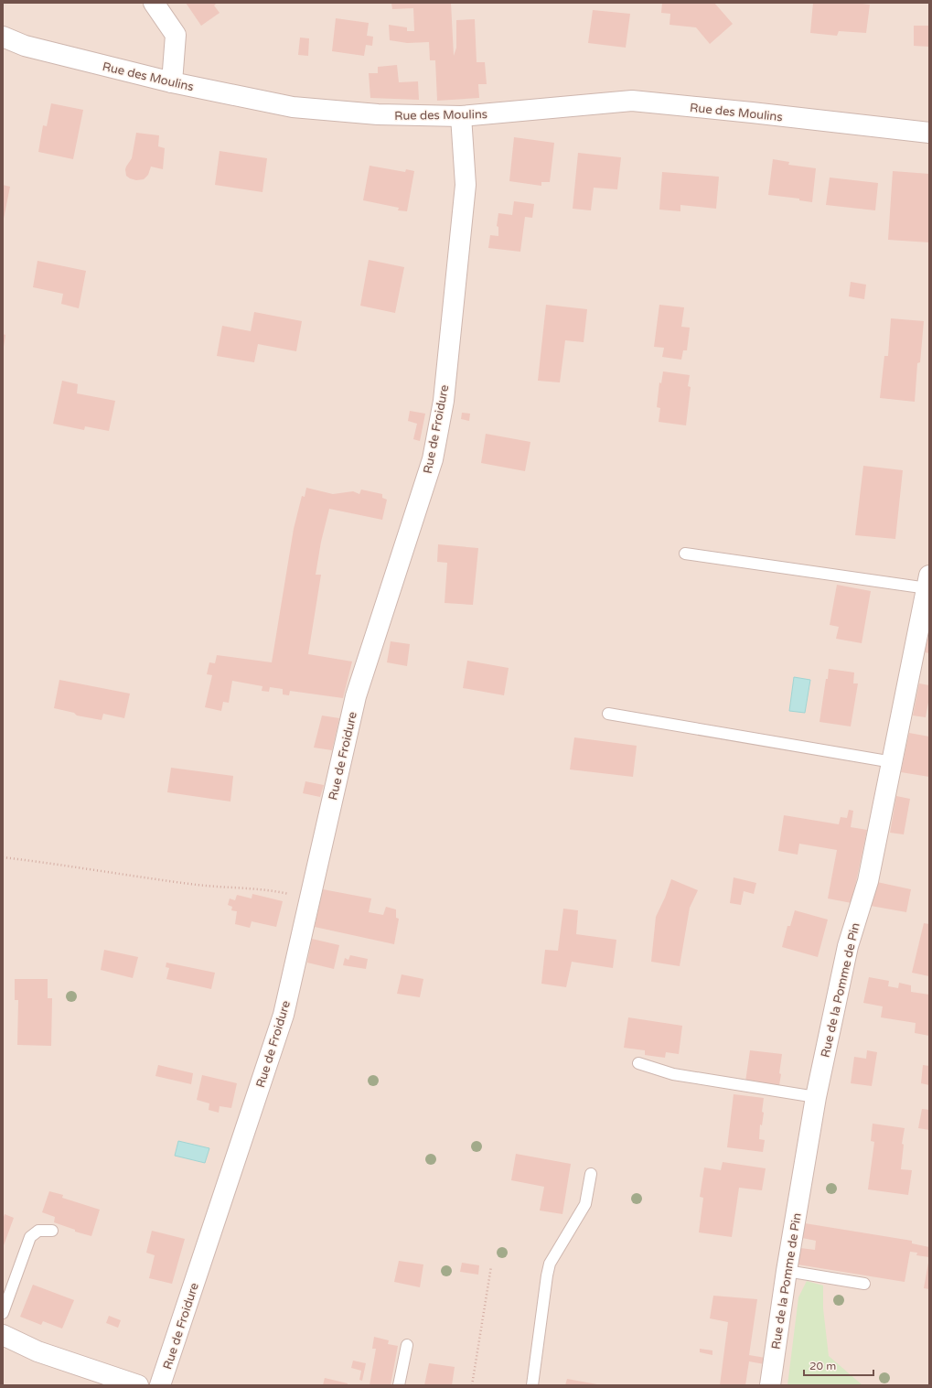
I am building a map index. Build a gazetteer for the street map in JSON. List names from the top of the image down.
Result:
{
  "streets": {
    "street": ["Rue des Moulins", "Rue de Froidure", "Rue de la Pomme de Pin"]
  },
  "crossings": [
    ["Rue des Moulins", "Rue de Froidure"]
  ],
  "scale_bar": "20 m"
}
